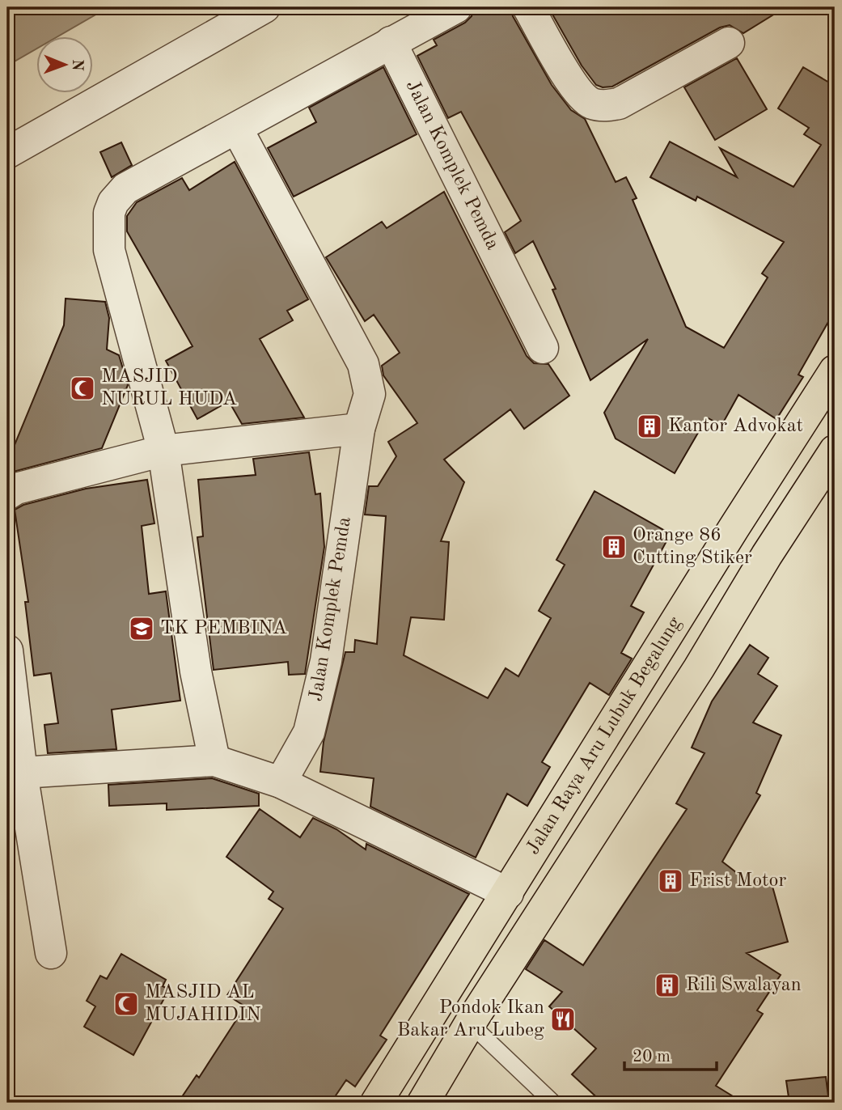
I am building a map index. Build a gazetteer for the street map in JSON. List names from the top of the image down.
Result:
{
  "streets": {
    "main road": ["Jalan Raya Aru Lubuk Begalung"],
    "street": ["Jalan Komplek Pemda"]
  },
  "places": {
    "mosque": ["MASJID NURUL HUDA", "MASJID AL MUJAHIDIN"],
    "building": [
      "Kantor Advokat",
      "Orange 86 Cutting Stiker",
      "Frist Motor",
      "Rili Swalayan"
    ],
    "school or university": ["TK PEMBINA"],
    "restaurant": ["Pondok Ikan Bakar Aru Lubeg"]
  },
  "scale_bar": "20 m",
  "north": "right"
}
